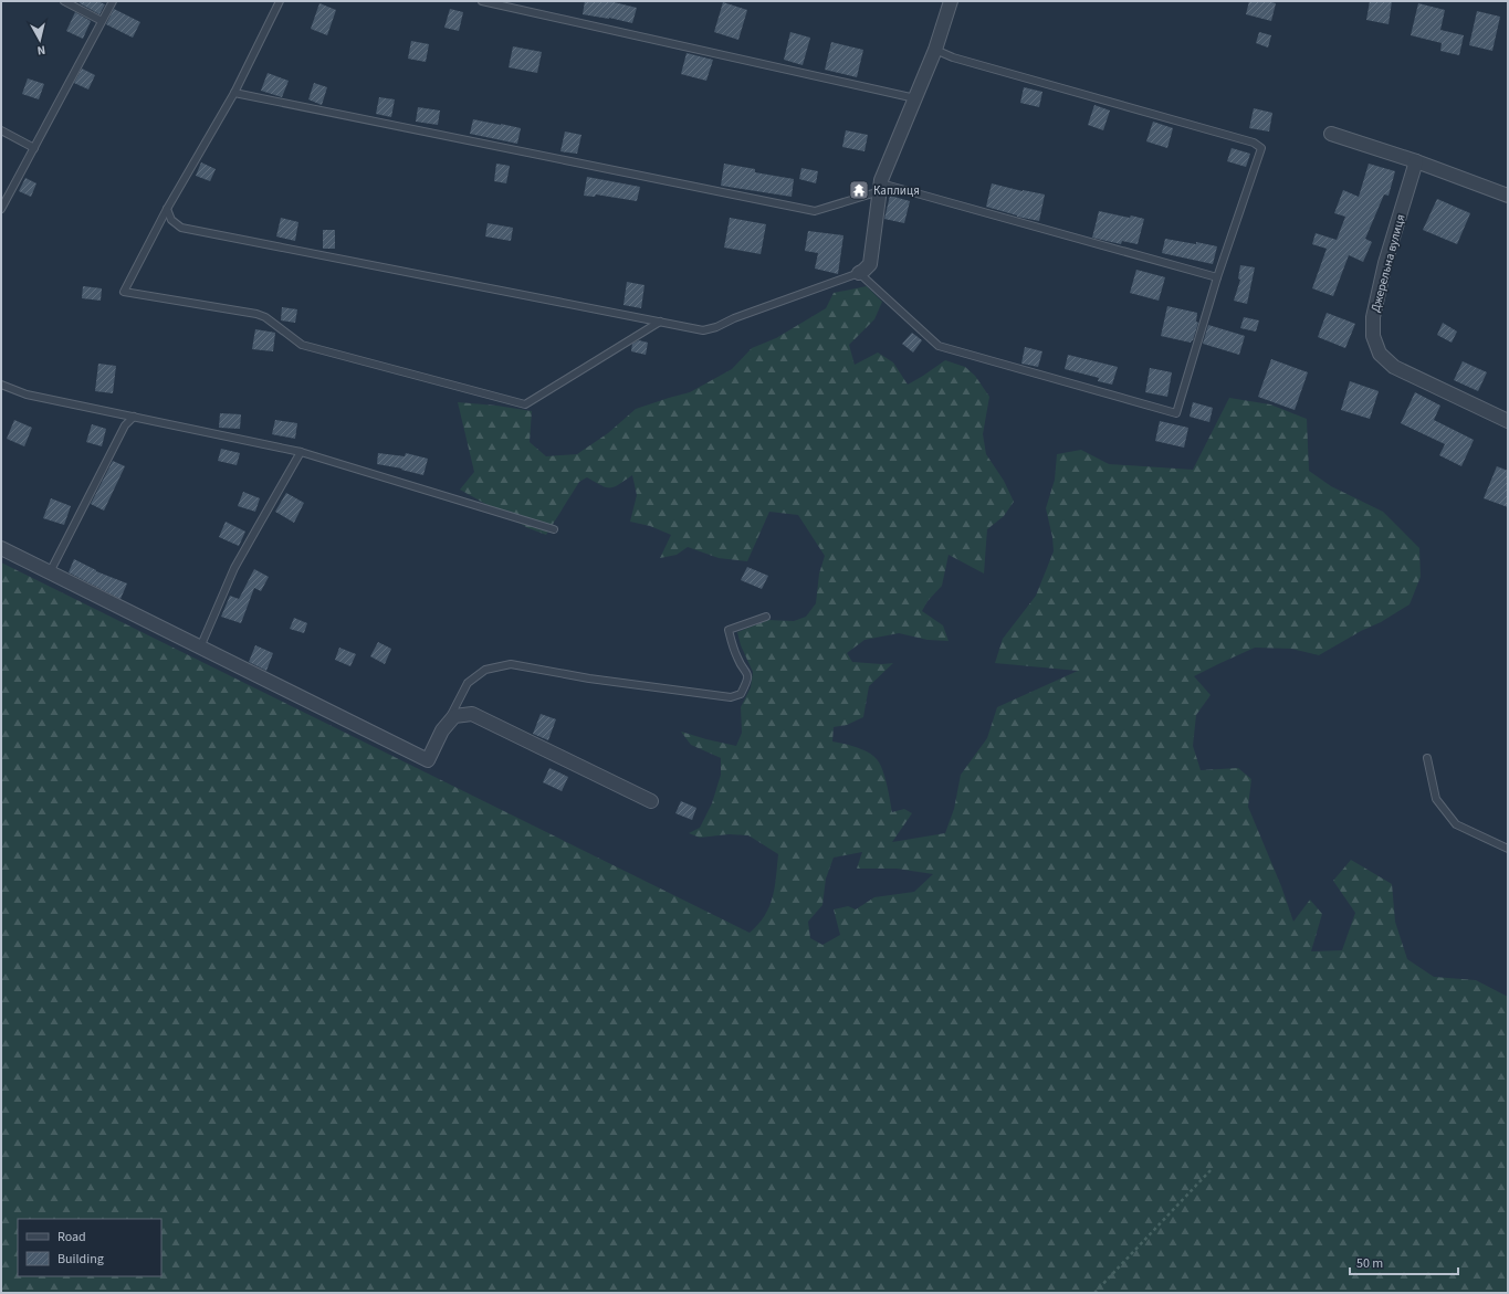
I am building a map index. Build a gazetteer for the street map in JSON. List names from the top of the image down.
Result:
{
  "streets": {
    "street": ["Джерельна вулиця"]
  },
  "places": {
    "temple": ["Каплиця"]
  },
  "legend": ["Road", "Building"],
  "scale_bar": "50 m",
  "north": "bottom"
}
